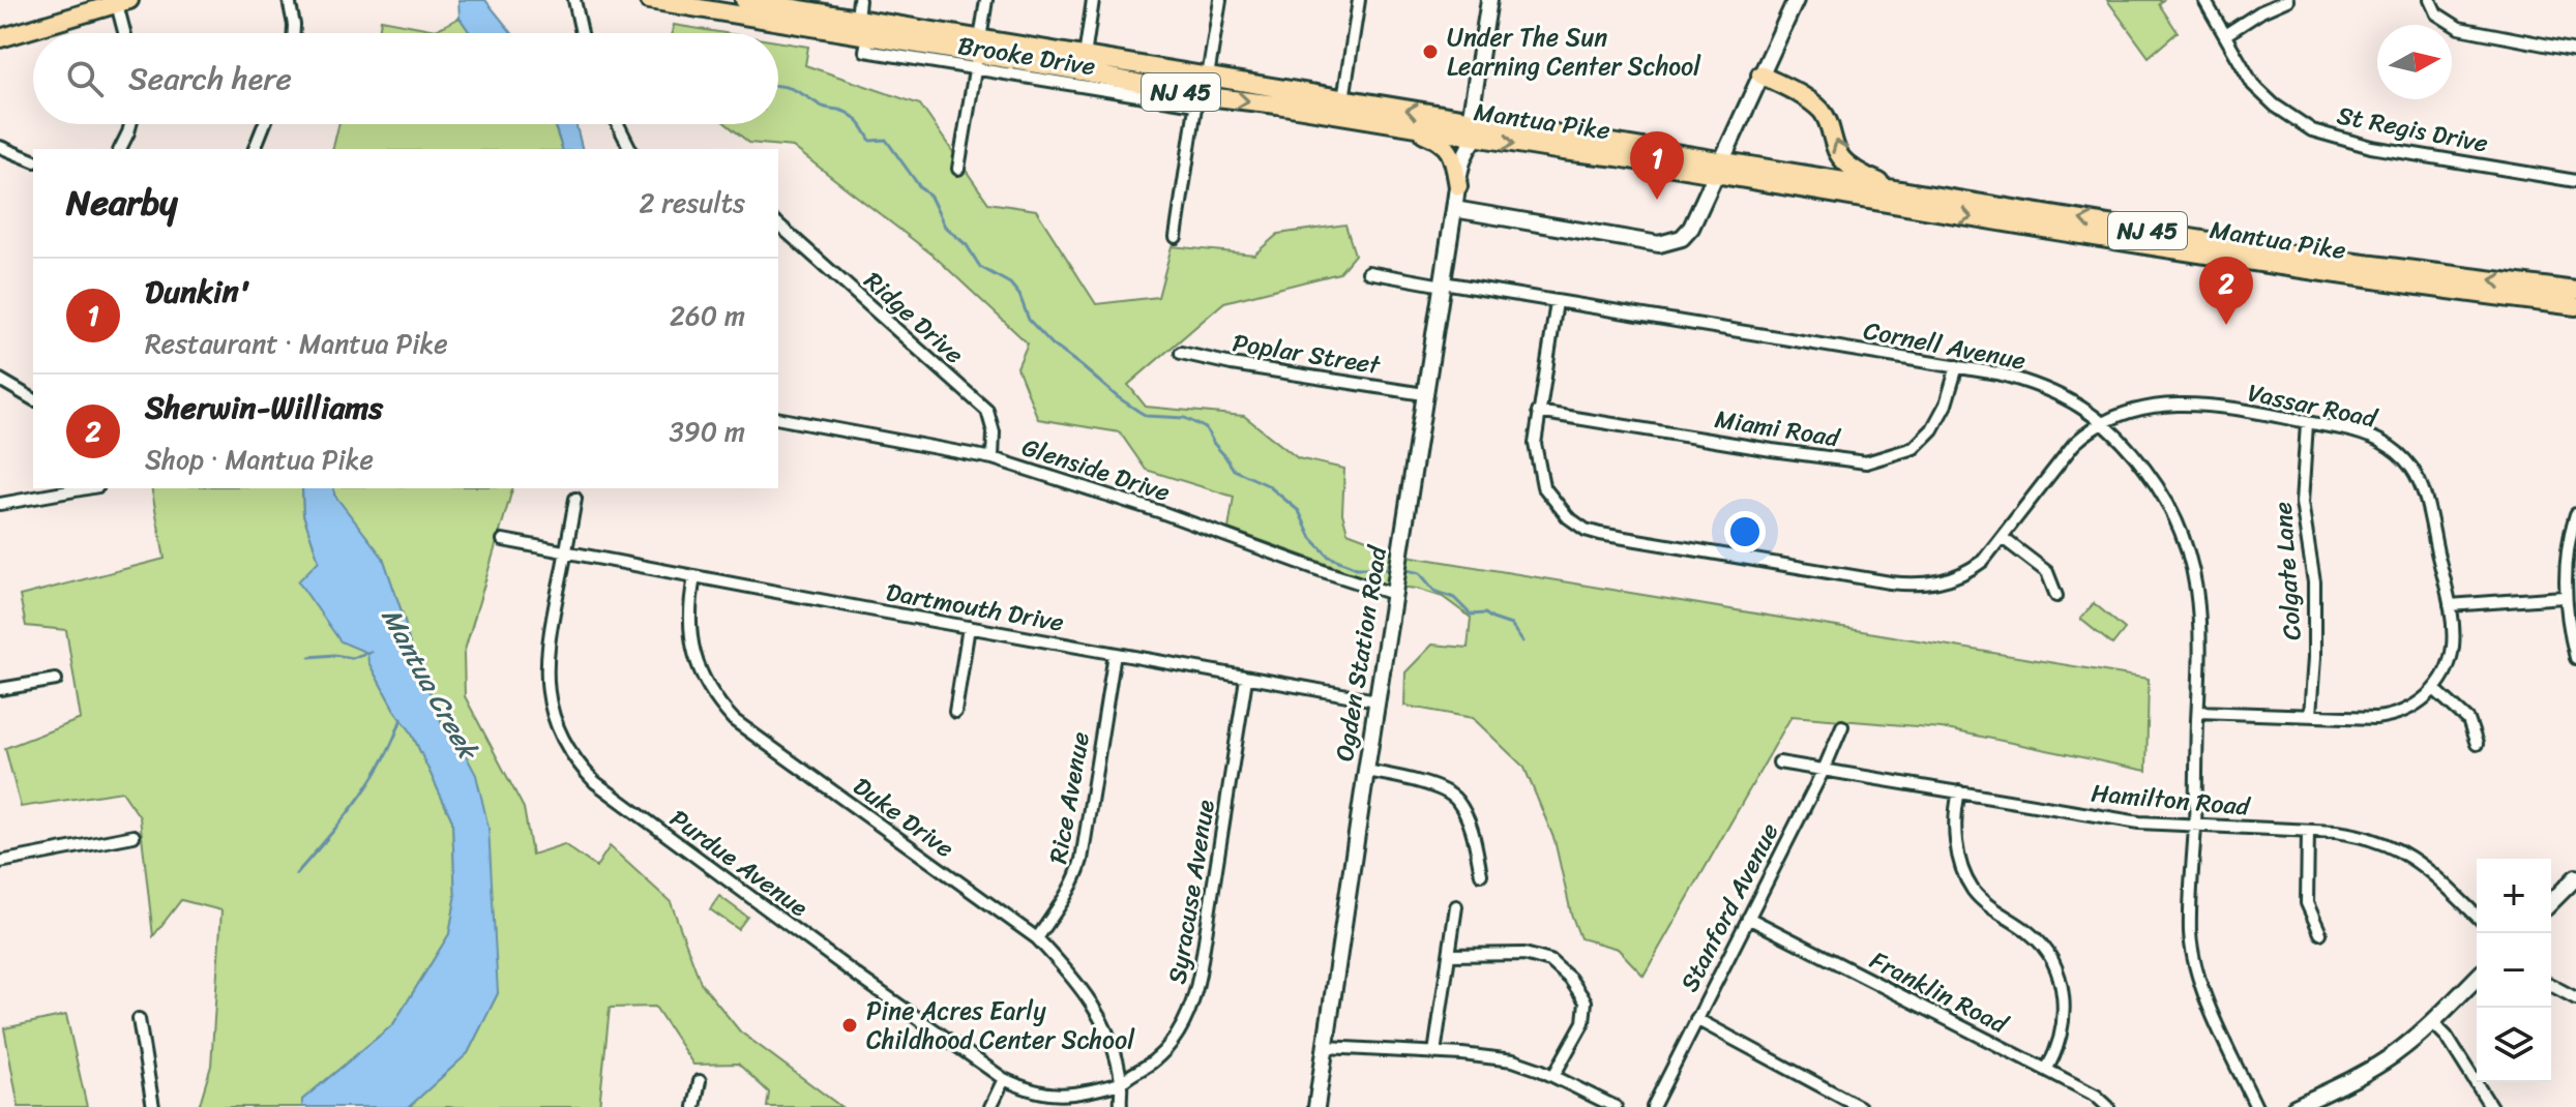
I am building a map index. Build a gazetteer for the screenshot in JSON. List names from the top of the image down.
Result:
{
  "streets": {
    "main road": ["NJ 45", "Mantua Pike"],
    "street": [
      "St Regis Drive",
      "Ridge Drive",
      "Cornell Avenue",
      "Poplar Street",
      "Vassar Road",
      "Miami Road",
      "Glenside Drive",
      "Colgate Lane",
      "Dartmouth Drive",
      "Ogden Station Road",
      "Rice Avenue",
      "Hamilton Road",
      "Duke Drive",
      "Purdue Avenue",
      "Syracuse Avenue",
      "Stanford Avenue",
      "Franklin Road"
    ]
  },
  "crossings": [
    ["Mantua Pike", "Ogden Station Road"],
    ["Ridge Drive", "Glenside Drive"],
    ["Cornell Avenue", "Vassar Road"],
    ["Cornell Avenue", "Miami Road"],
    ["Cornell Avenue", "Ogden Station Road"],
    ["Cornell Avenue", "Hamilton Road"],
    ["Poplar Street", "Ogden Station Road"],
    ["Vassar Road", "Miami Road"],
    ["Vassar Road", "Colgate Lane"],
    ["Glenside Drive", "Ogden Station Road"],
    ["Dartmouth Drive", "Ogden Station Road"],
    ["Dartmouth Drive", "Rice Avenue"],
    ["Dartmouth Drive", "Duke Drive"],
    ["Dartmouth Drive", "Purdue Avenue"],
    ["Dartmouth Drive", "Syracuse Avenue"],
    ["Rice Avenue", "Duke Drive"],
    ["Hamilton Road", "Stanford Avenue"],
    ["Duke Drive", "Purdue Avenue"],
    ["Duke Drive", "Syracuse Avenue"],
    ["Purdue Avenue", "Syracuse Avenue"],
    ["Stanford Avenue", "Franklin Road"]
  ],
  "water": ["Mantua Creek"],
  "places": ["Under The Sun Learning Center School", "Pine Acres Early Childhood Center School"],
  "north": "right",
  "page": {
    "search": "Search here",
    "pins": ["1", "2"],
    "heading": ["Nearby", "2 results"],
    "list": [
      {
        "mark": "1",
        "name": "Dunkin'",
        "note": "Restaurant · Mantua Pike",
        "value": "260 m"
      },
      {
        "mark": "2",
        "name": "Sherwin-Williams",
        "note": "Shop · Mantua Pike",
        "value": "390 m"
      }
    ],
    "map_buttons": ["+", "−"]
  }
}
